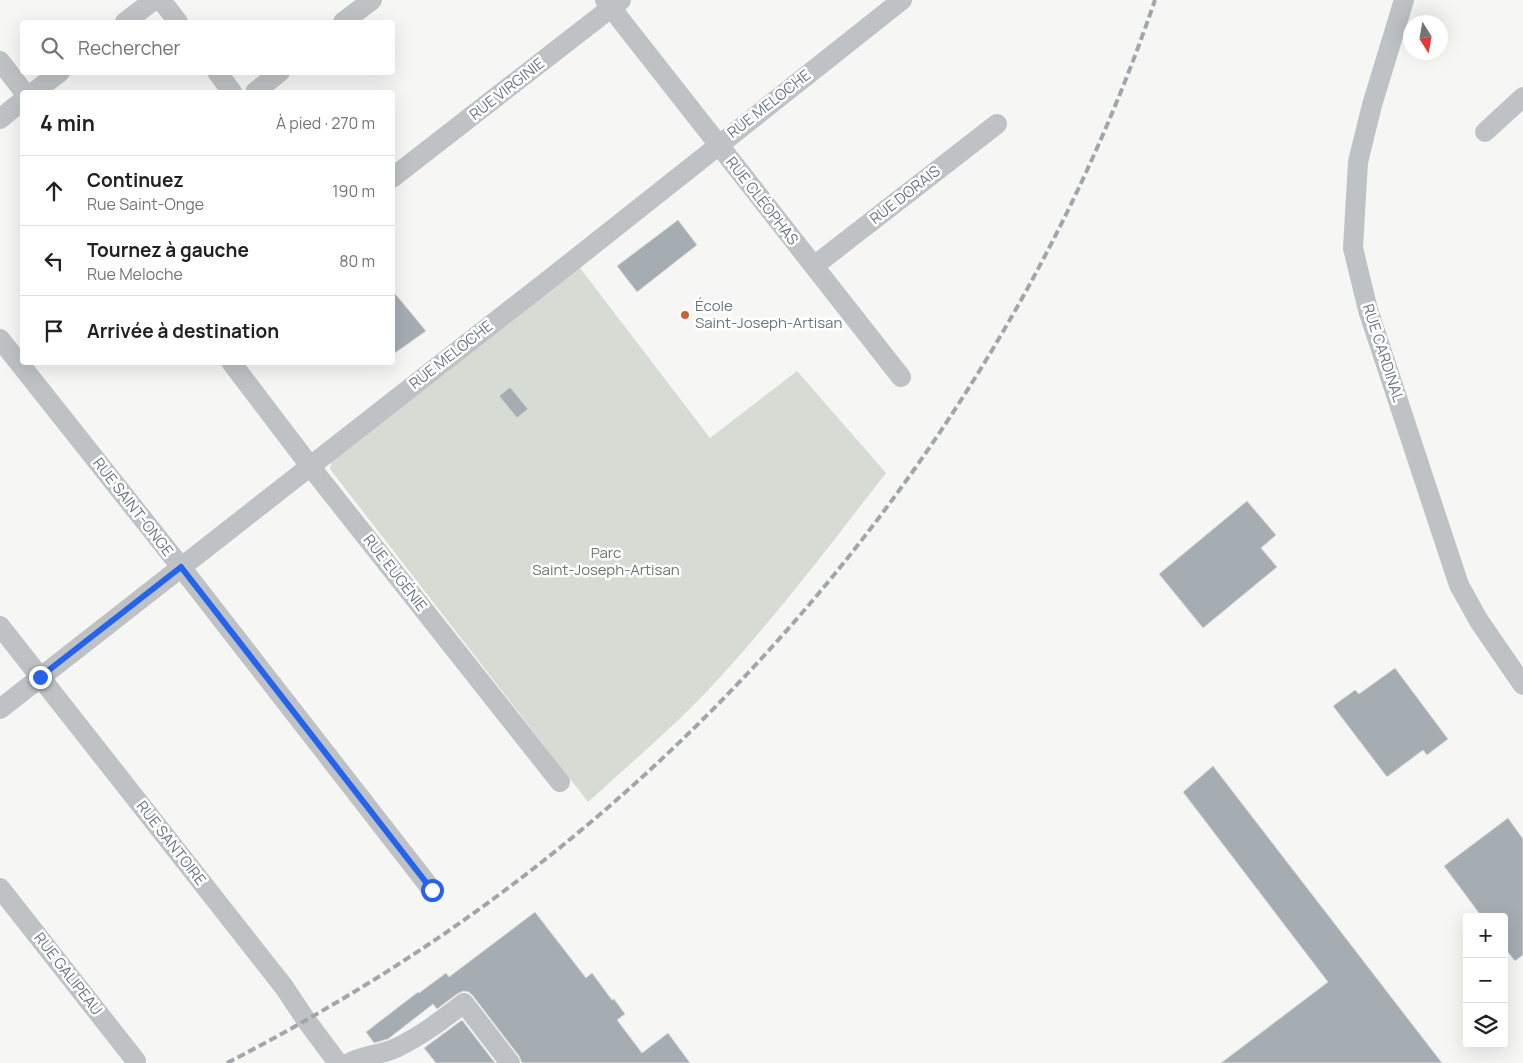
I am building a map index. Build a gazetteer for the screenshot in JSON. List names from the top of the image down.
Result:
{
  "streets": {
    "street": [
      "RUE VIRGINIE",
      "RUE MELOCHE",
      "RUE DORAIS",
      "RUE CLÉOPHAS",
      "RUE CARDINAL",
      "RUE SAINT-ONGE",
      "RUE EUGÉNIE",
      "RUE SANTOIRE",
      "RUE GALIPEAU"
    ]
  },
  "crossings": [
    ["RUE VIRGINIE", "RUE CLÉOPHAS"],
    ["RUE MELOCHE", "RUE CLÉOPHAS"],
    ["RUE MELOCHE", "RUE SAINT-ONGE"],
    ["RUE MELOCHE", "RUE EUGÉNIE"],
    ["RUE MELOCHE", "RUE SANTOIRE"],
    ["RUE DORAIS", "RUE CLÉOPHAS"]
  ],
  "parks": ["Parc Saint-Joseph-Artisan"],
  "places": ["École Saint-Joseph-Artisan"],
  "north": "bottom",
  "page": {
    "search": "Rechercher",
    "heading": ["4 min", "À pied · 270 m"],
    "list": [
      ["Continuez", "Rue Saint-Onge", "190 m"],
      ["Tournez à gauche", "Rue Meloche", "80 m"],
      "Arrivée à destination"
    ],
    "map_buttons": ["+", "−"]
  }
}
